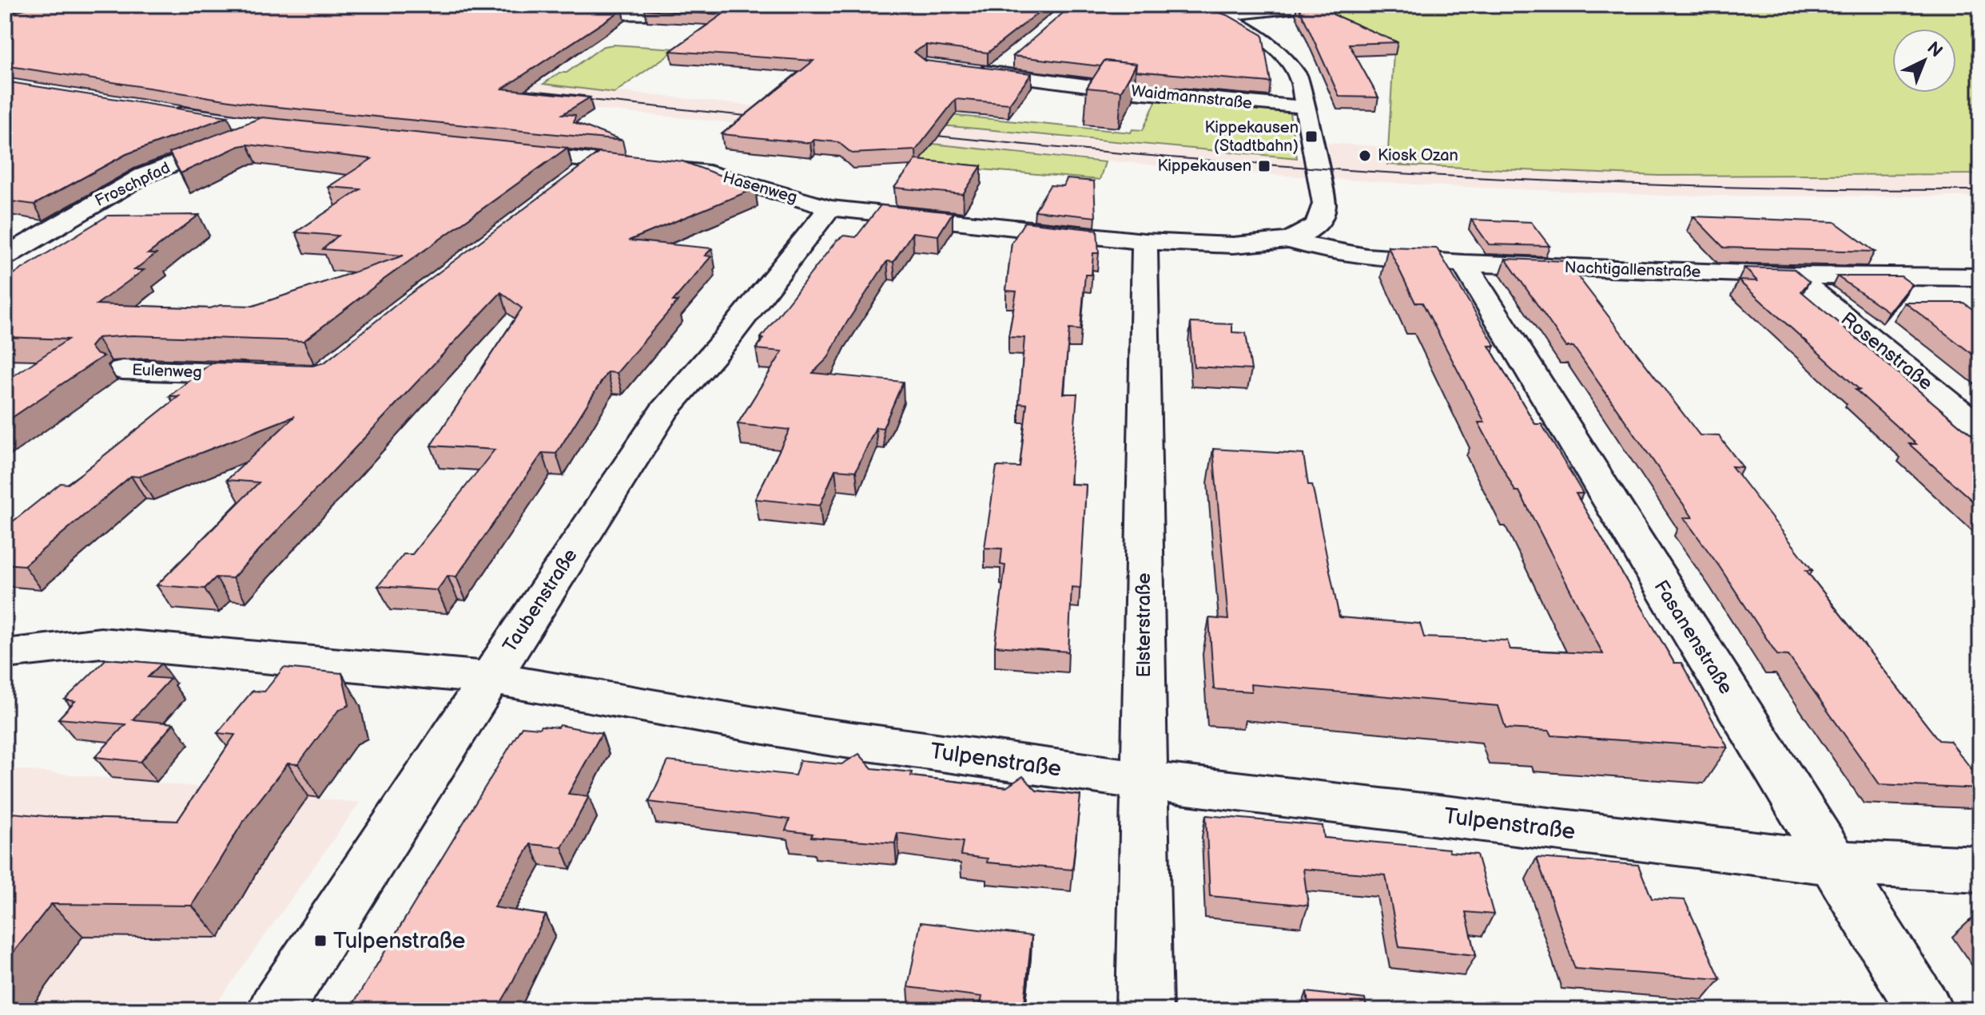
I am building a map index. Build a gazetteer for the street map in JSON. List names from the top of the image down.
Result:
{
  "streets": {
    "street": [
      "Waidmannstraße",
      "Froschpfad",
      "Hasenweg",
      "Nachtigallenstraße",
      "Rosenstraße",
      "Eulenweg",
      "Taubenstraße",
      "Elsterstraße",
      "Fasanenstraße",
      "Tulpenstraße"
    ]
  },
  "crossings": [
    ["Hasenweg", "Nachtigallenstraße"],
    ["Hasenweg", "Taubenstraße"],
    ["Nachtigallenstraße", "Rosenstraße"],
    ["Nachtigallenstraße", "Taubenstraße"],
    ["Nachtigallenstraße", "Elsterstraße"],
    ["Nachtigallenstraße", "Fasanenstraße"],
    ["Taubenstraße", "Tulpenstraße"],
    ["Elsterstraße", "Tulpenstraße"],
    ["Fasanenstraße", "Tulpenstraße"]
  ],
  "places": {
    "transit": ["Kippekausen (Stadtbahn)", "Kippekausen", "Tulpenstraße"],
    "other": ["Kiosk Ozan"]
  },
  "north": "top right"
}
